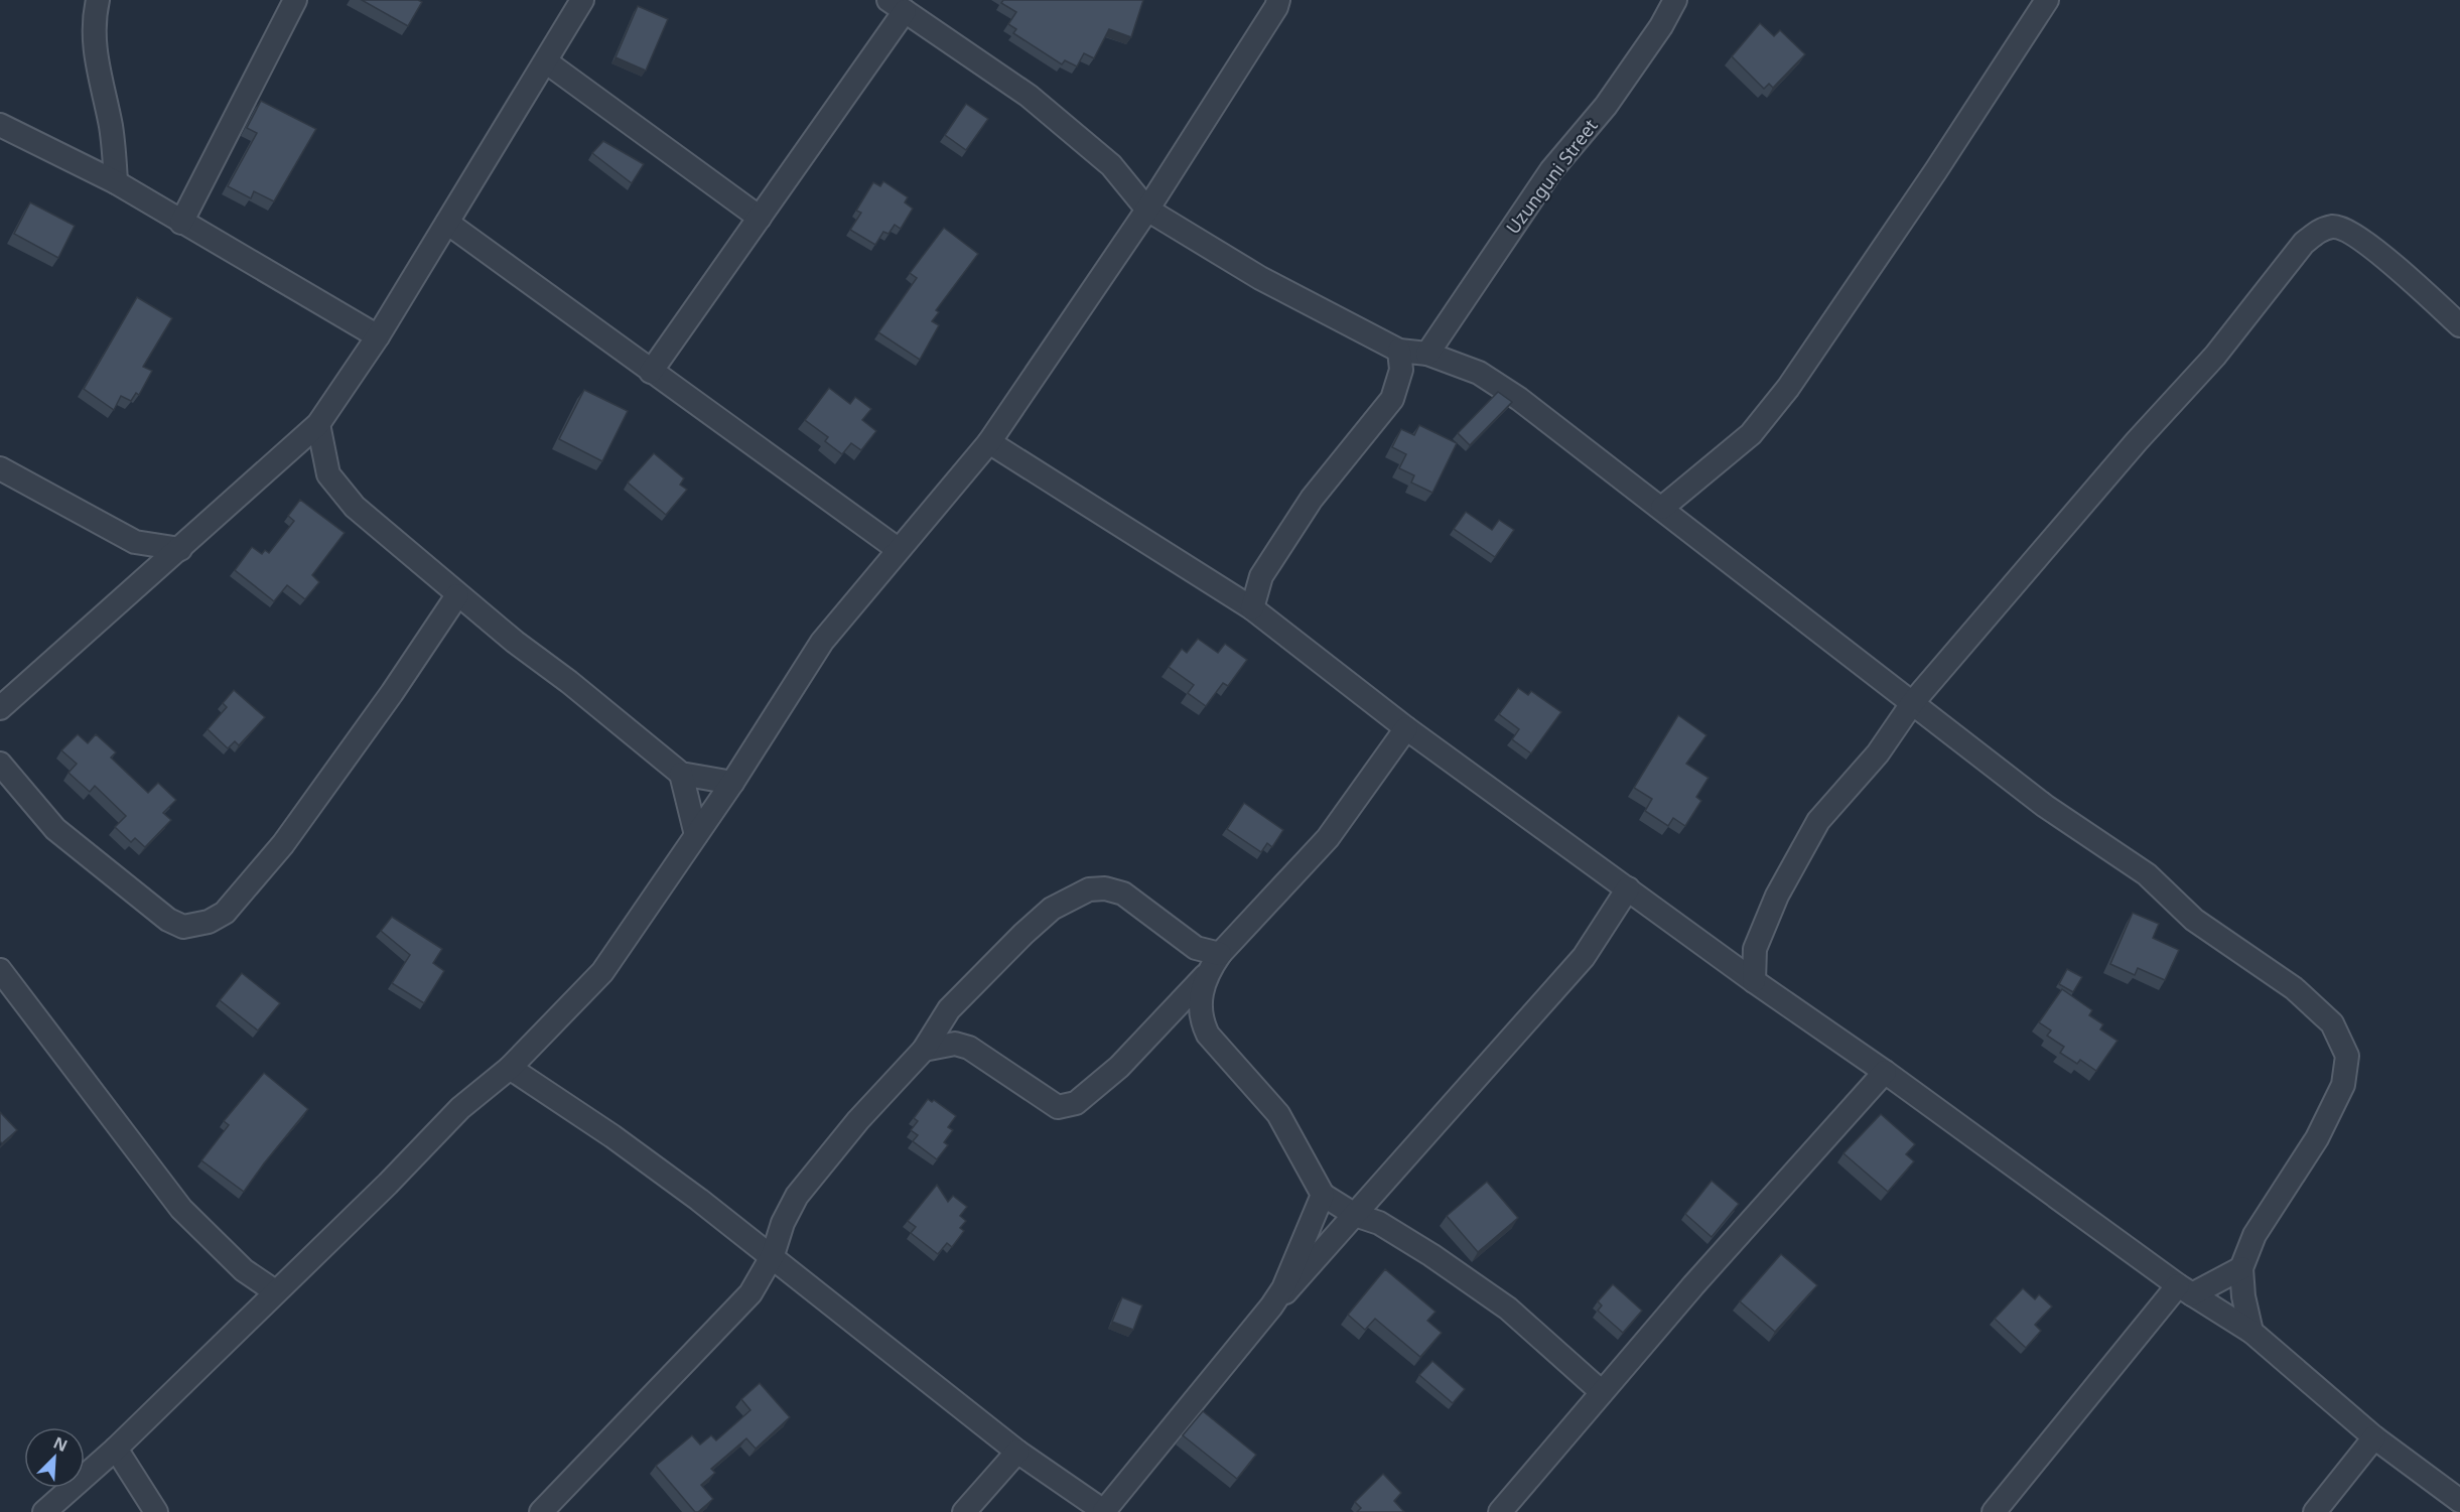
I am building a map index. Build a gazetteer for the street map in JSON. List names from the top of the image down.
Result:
{
  "streets": {
    "street": ["Uzunguni Street"]
  },
  "north": "top right"
}
